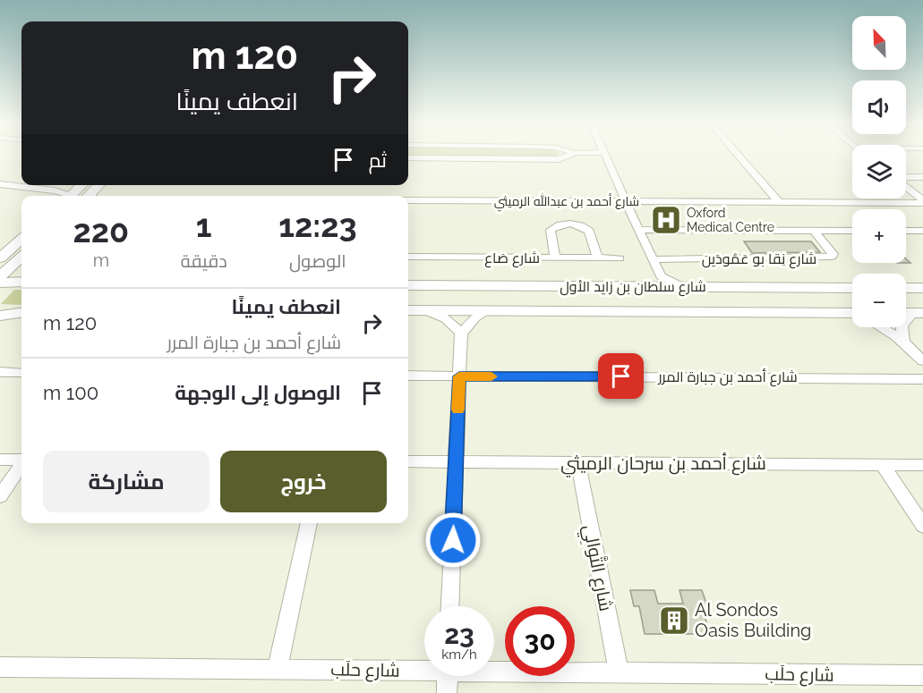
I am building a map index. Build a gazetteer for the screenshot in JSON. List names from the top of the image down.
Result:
{
  "streets": {
    "main road": ["شارع سلطان بن زايد الأول"],
    "street": [
      "شارع أحمد بن عبدالله الرميثي",
      "شارع صَاع",
      "شارع نِقا بو عَمُودَين",
      "شارع أحمد بن جبارة المرر",
      "شارع أحمد بن سرحان الرميثي",
      "شارع التَّوالِي",
      "شارع حلَب"
    ]
  },
  "crossings": [
    ["شارع أحمد بن سرحان الرميثي", "شارع التَّوالِي"],
    ["شارع التَّوالِي", "شارع حلَب"]
  ],
  "places": {
    "hospital": ["Oxford Medical Centre"],
    "building": ["Al Sondos Oasis Building"]
  },
  "north": "top left",
  "page": {
    "map_buttons": ["+", "−"],
    "turn": ["120 m", "انعطف يمينًا"],
    "then": "ثم",
    "eta": [
      "12:23",
      "الوصول",
      "1",
      "دقيقة",
      "220",
      "m"
    ],
    "list": [
      {
        "name": "انعطف يمينًا",
        "note": "شارع أحمد بن جبارة المرر",
        "value": "120 m"
      },
      {
        "name": "الوصول إلى الوجهة",
        "value": "100 m"
      }
    ],
    "buttons": ["خروج", "مشاركة"],
    "speed": "23 km/h",
    "limit": "30"
  }
}
